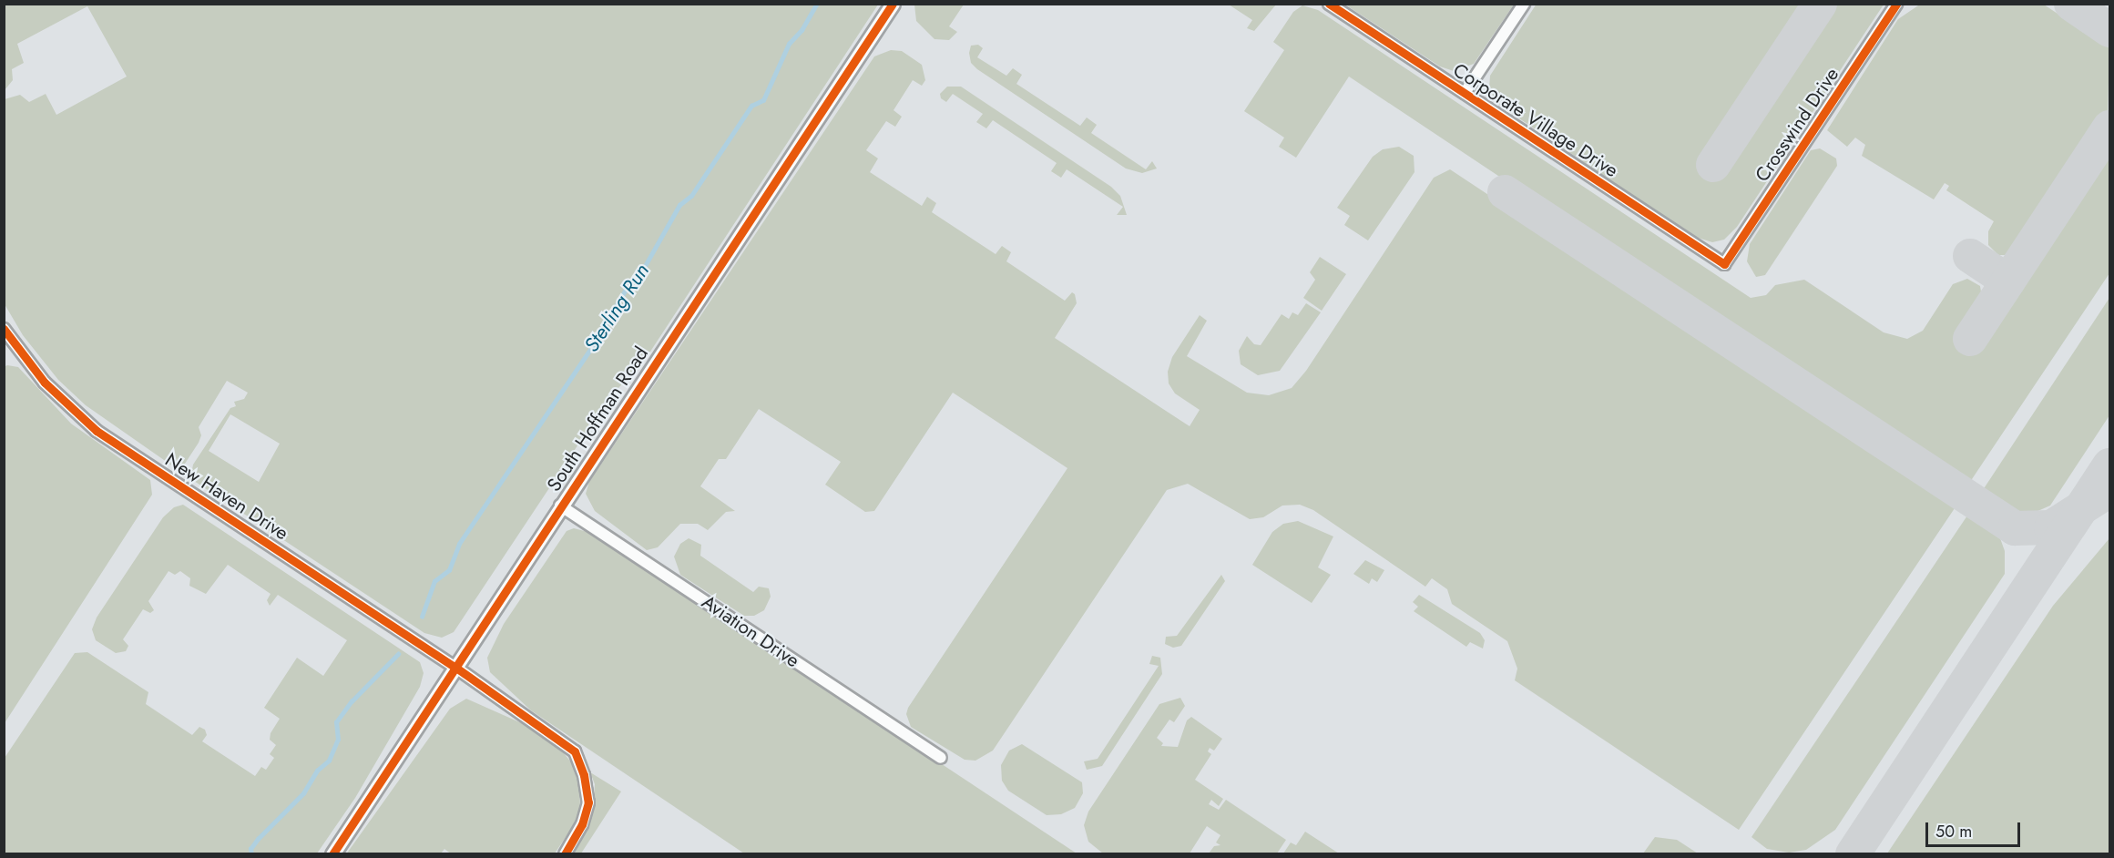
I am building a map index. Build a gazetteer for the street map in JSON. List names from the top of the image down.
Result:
{
  "streets": {
    "street": [
      "Corporate Village Drive",
      "Crosswind Drive",
      "South Hoffman Road",
      "New Haven Drive",
      "Aviation Drive"
    ]
  },
  "crossings": [
    ["Corporate Village Drive", "Crosswind Drive"],
    ["South Hoffman Road", "New Haven Drive"],
    ["South Hoffman Road", "Aviation Drive"]
  ],
  "water": ["Sterling Run"],
  "scale_bar": "50 m"
}
